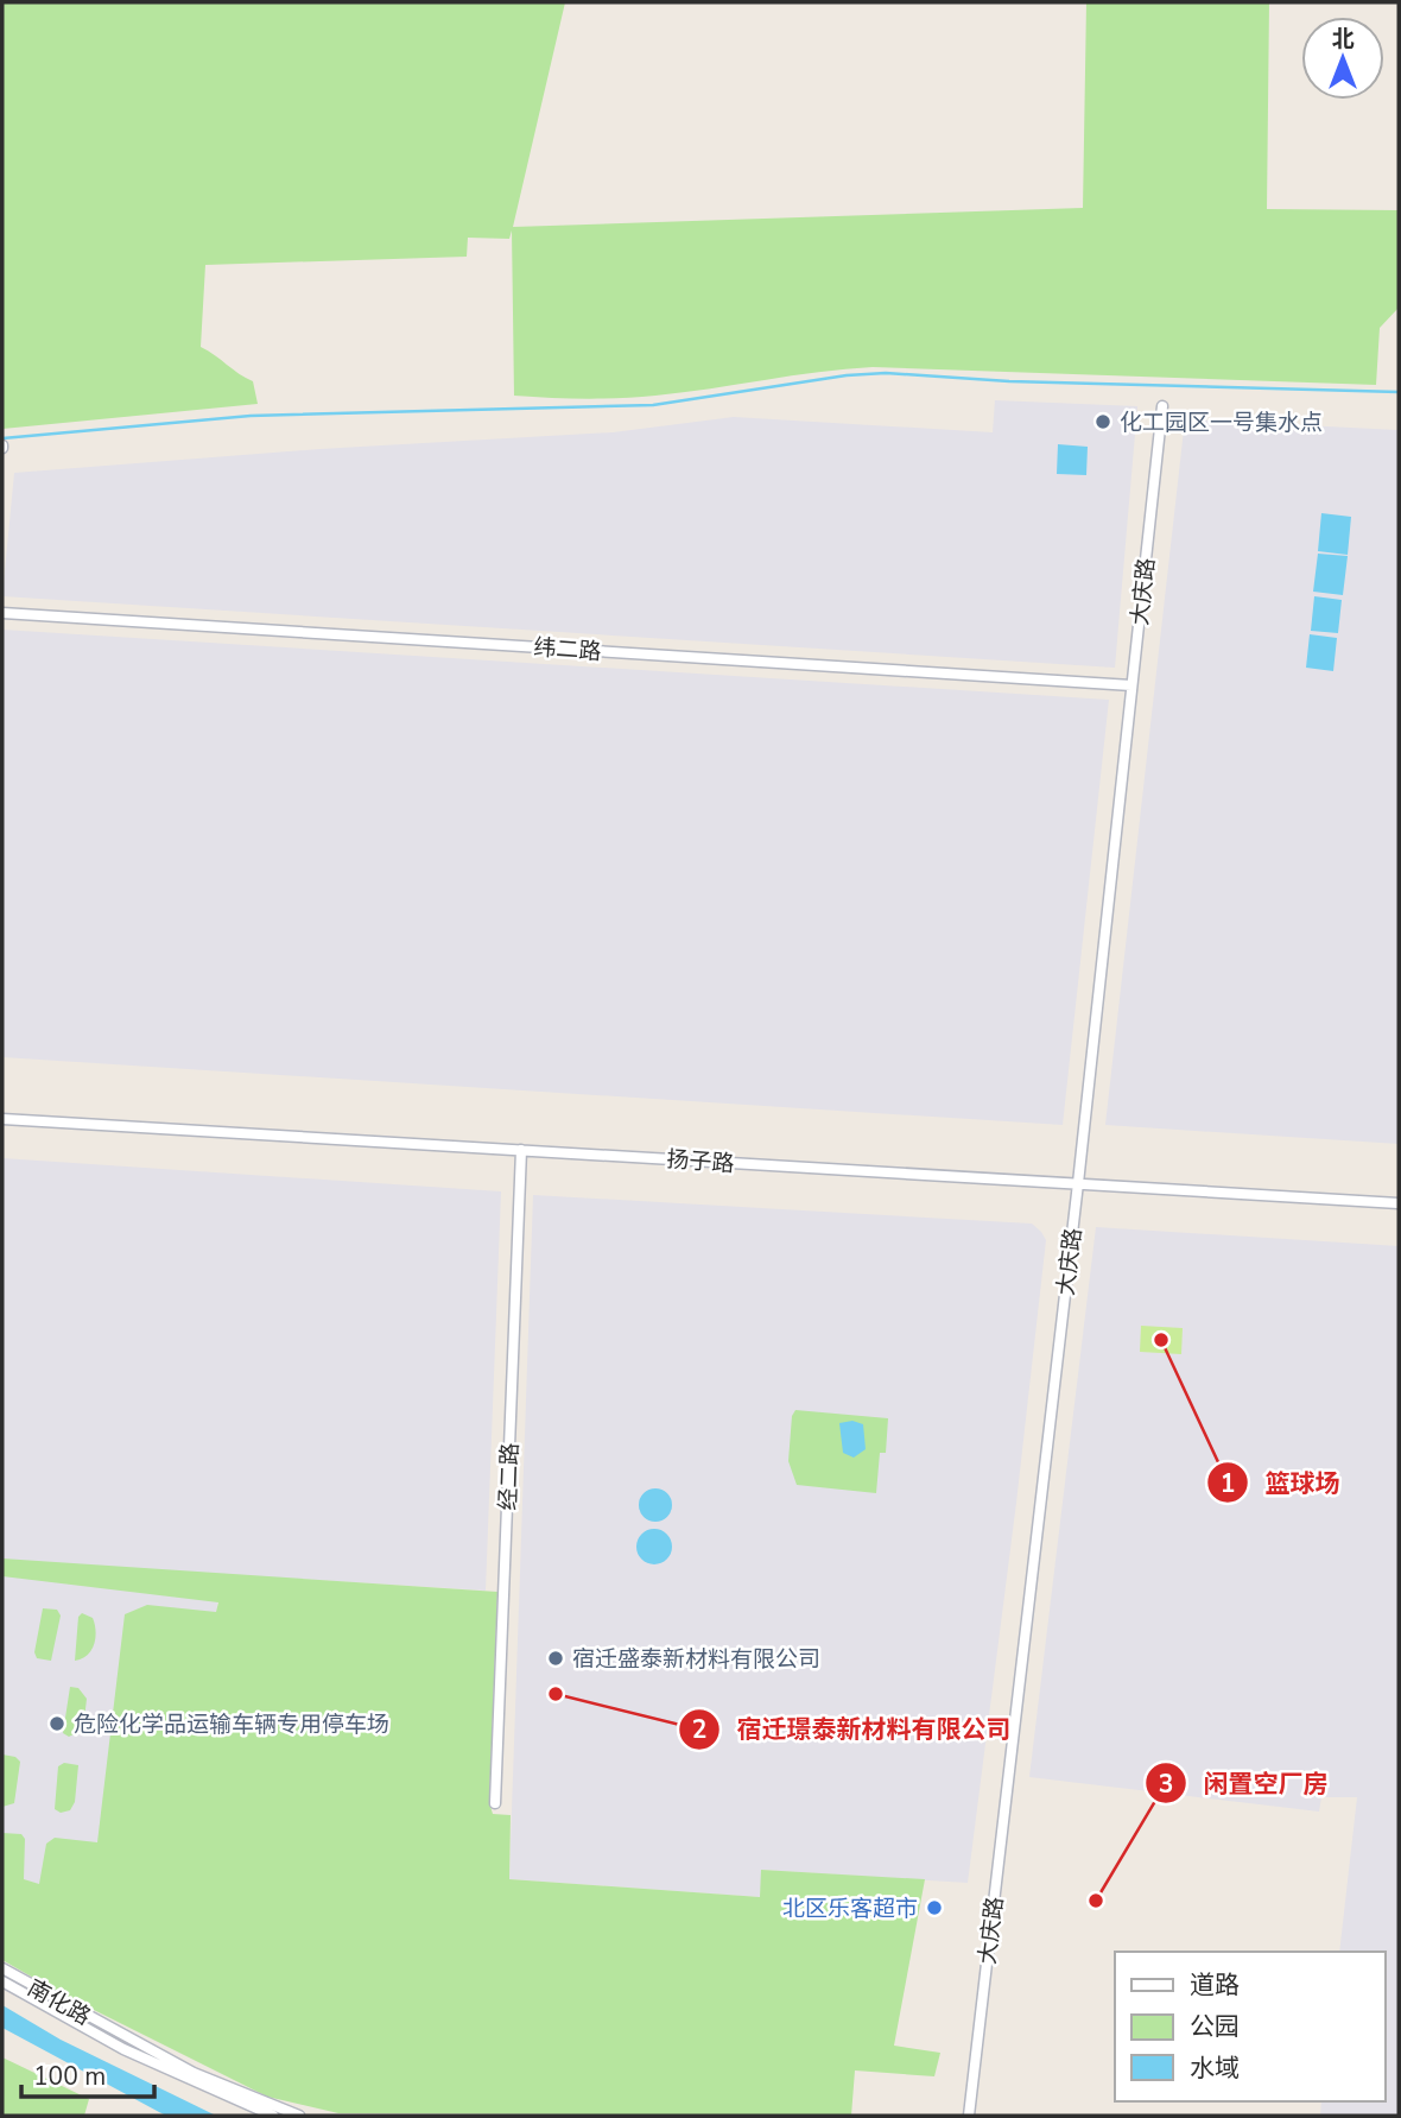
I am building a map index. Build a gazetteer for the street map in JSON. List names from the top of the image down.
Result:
{
  "streets": {
    "street": [
      "大庆路",
      "纬二路",
      "扬子路",
      "经二路",
      "南化路"
    ]
  },
  "crossings": [
    ["大庆路", "纬二路"],
    ["大庆路", "扬子路"],
    ["扬子路", "经二路"]
  ],
  "places": [
    "化工园区一号集水点",
    "篮球场",
    "宿迁盛泰新材料有限公司",
    "宿迁璟泰新材料有限公司",
    "危险化学品运输车辆专用停车场",
    "闲置空厂房",
    "北区乐客超市"
  ],
  "legend": ["道路", "公园", "水域"],
  "scale_bar": "100 m",
  "north": "top"
}
